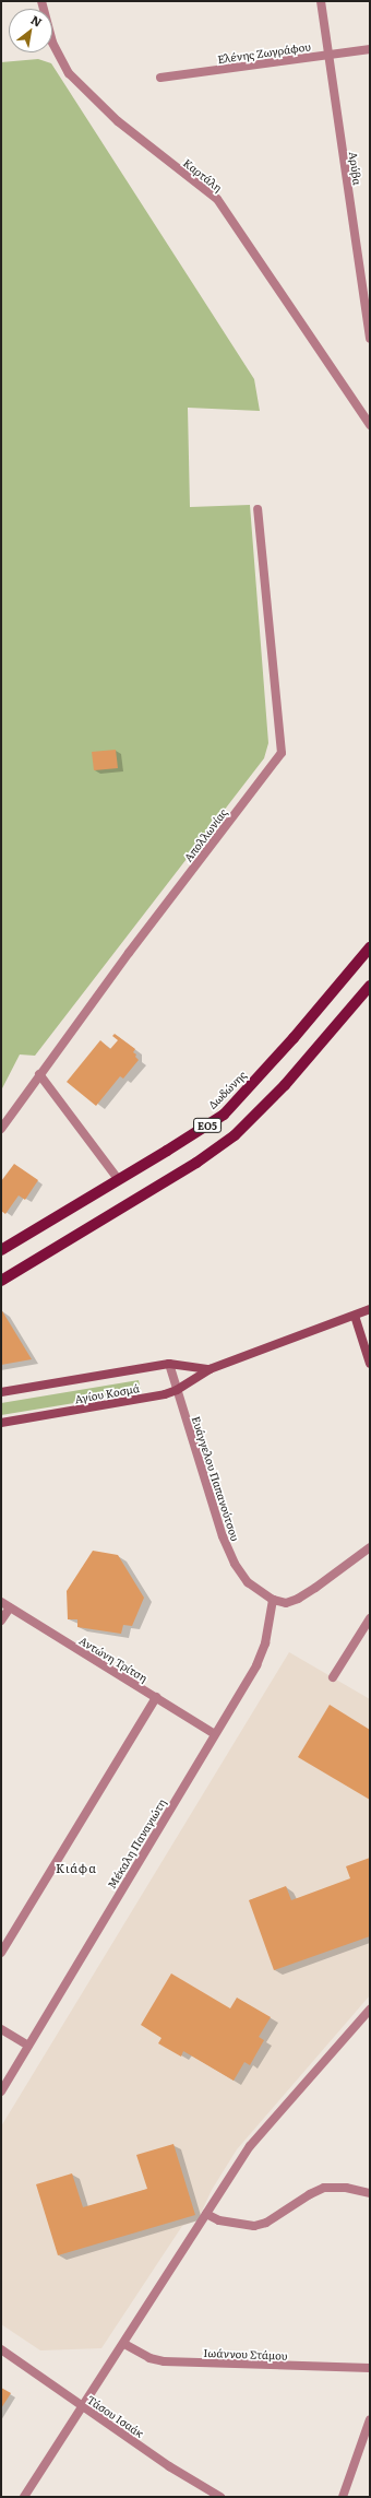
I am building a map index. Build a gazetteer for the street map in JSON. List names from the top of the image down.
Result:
{
  "streets": {
    "main road": ["Δωδώνης", "ΕΟ5"],
    "street": [
      "Ελένης Ζωγράφου",
      "Αρύβα",
      "Καρτάλη",
      "Απολλωνίας",
      "Αγίου Κοσμά",
      "Ευάγγελου Παπανούτσου",
      "Αντώνη Τρίτση",
      "Μέκαλη Παναγιώτη",
      "Ιωάννου Στάμου",
      "Τάσου Ισαάκ"
    ]
  },
  "crossings": [
    ["Ελένης Ζωγράφου", "Αρύβα"],
    ["Αγίου Κοσμά", "Ευάγγελου Παπανούτσου"],
    ["Ευάγγελου Παπανούτσου", "Μέκαλη Παναγιώτη"],
    ["Αντώνη Τρίτση", "Μέκαλη Παναγιώτη"]
  ],
  "districts": ["Κιάφα"],
  "north": "top right"
}
